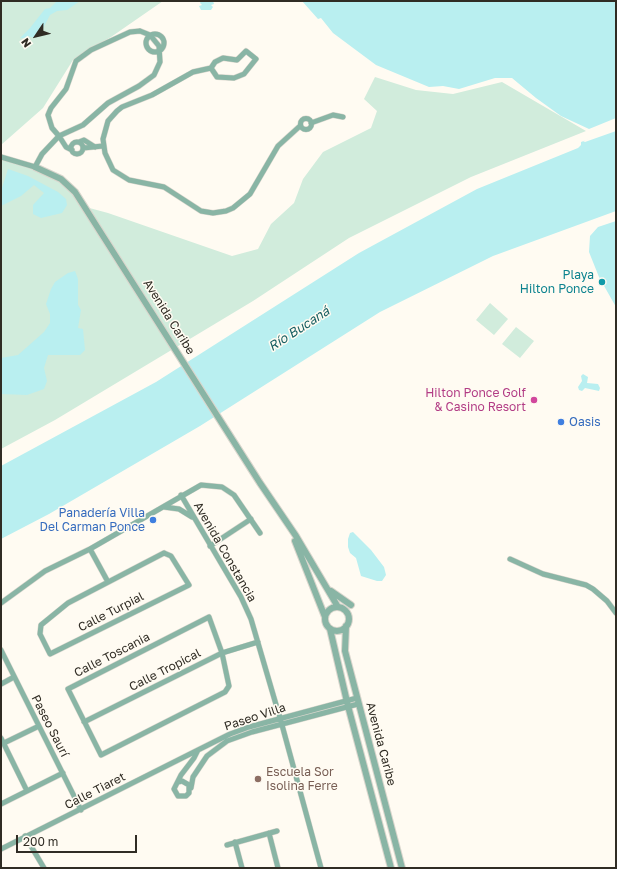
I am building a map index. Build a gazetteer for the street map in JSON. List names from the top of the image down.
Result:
{
  "streets": {
    "street": [
      "Avenida Caribe",
      "Avenida Constancia",
      "Calle Turpial",
      "Calle Toscania",
      "Calle Tropical",
      "Paseo Villa",
      "Paseo Saurí",
      "Calle Tiaret"
    ]
  },
  "crossings": [
    ["Avenida Caribe", "Paseo Villa"],
    ["Avenida Constancia", "Calle Tropical"],
    ["Avenida Constancia", "Paseo Villa"],
    ["Calle Toscania", "Calle Tropical"],
    ["Paseo Villa", "Calle Tiaret"],
    ["Paseo Saurí", "Calle Tiaret"]
  ],
  "water": ["Río Bucaná"],
  "places": [
    "Playa Hilton Ponce",
    "Hilton Ponce Golf & Casino Resort",
    "Oasis",
    "Panadería Villa Del Carman Ponce",
    "Escuela Sor Isolina Ferre"
  ],
  "scale_bar": "200 m",
  "north": "bottom left"
}
